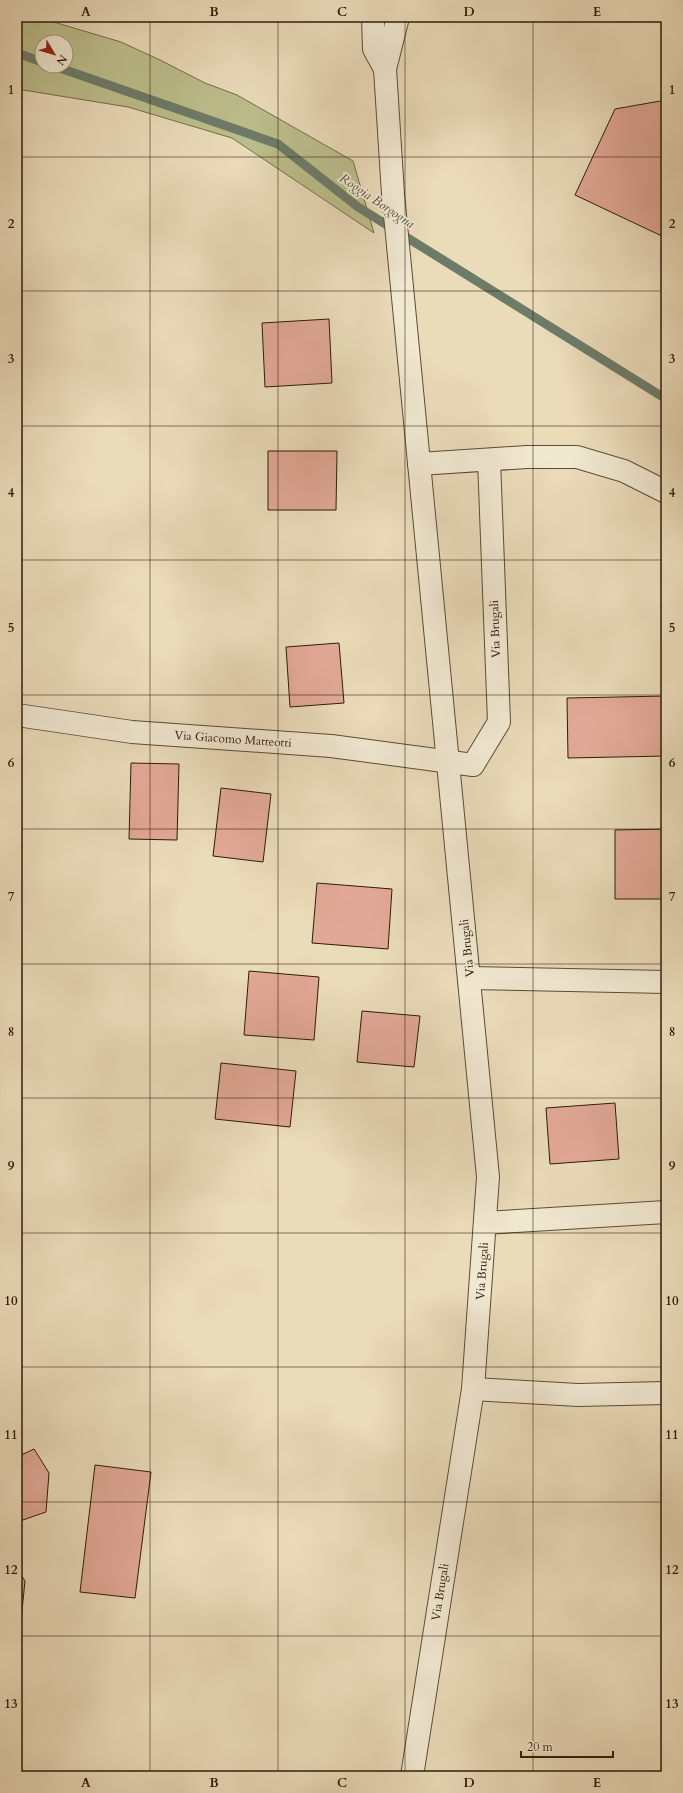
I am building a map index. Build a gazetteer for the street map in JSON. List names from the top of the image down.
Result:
{
  "streets": {
    "street": ["Via Brugali", "Via Giacomo Matteotti"]
  },
  "crossings": [
    ["Via Brugali", "Via Giacomo Matteotti"]
  ],
  "water": ["Roggia Borgogna"],
  "scale_bar": "20 m",
  "north": "bottom right",
  "grid": {
    "columns": [
      "A",
      "B",
      "C",
      "D",
      "E"
    ],
    "rows": [
      "1",
      "2",
      "3",
      "4",
      "5",
      "6",
      "7",
      "8",
      "9",
      "10",
      "11",
      "12",
      "13"
    ]
  }
}
